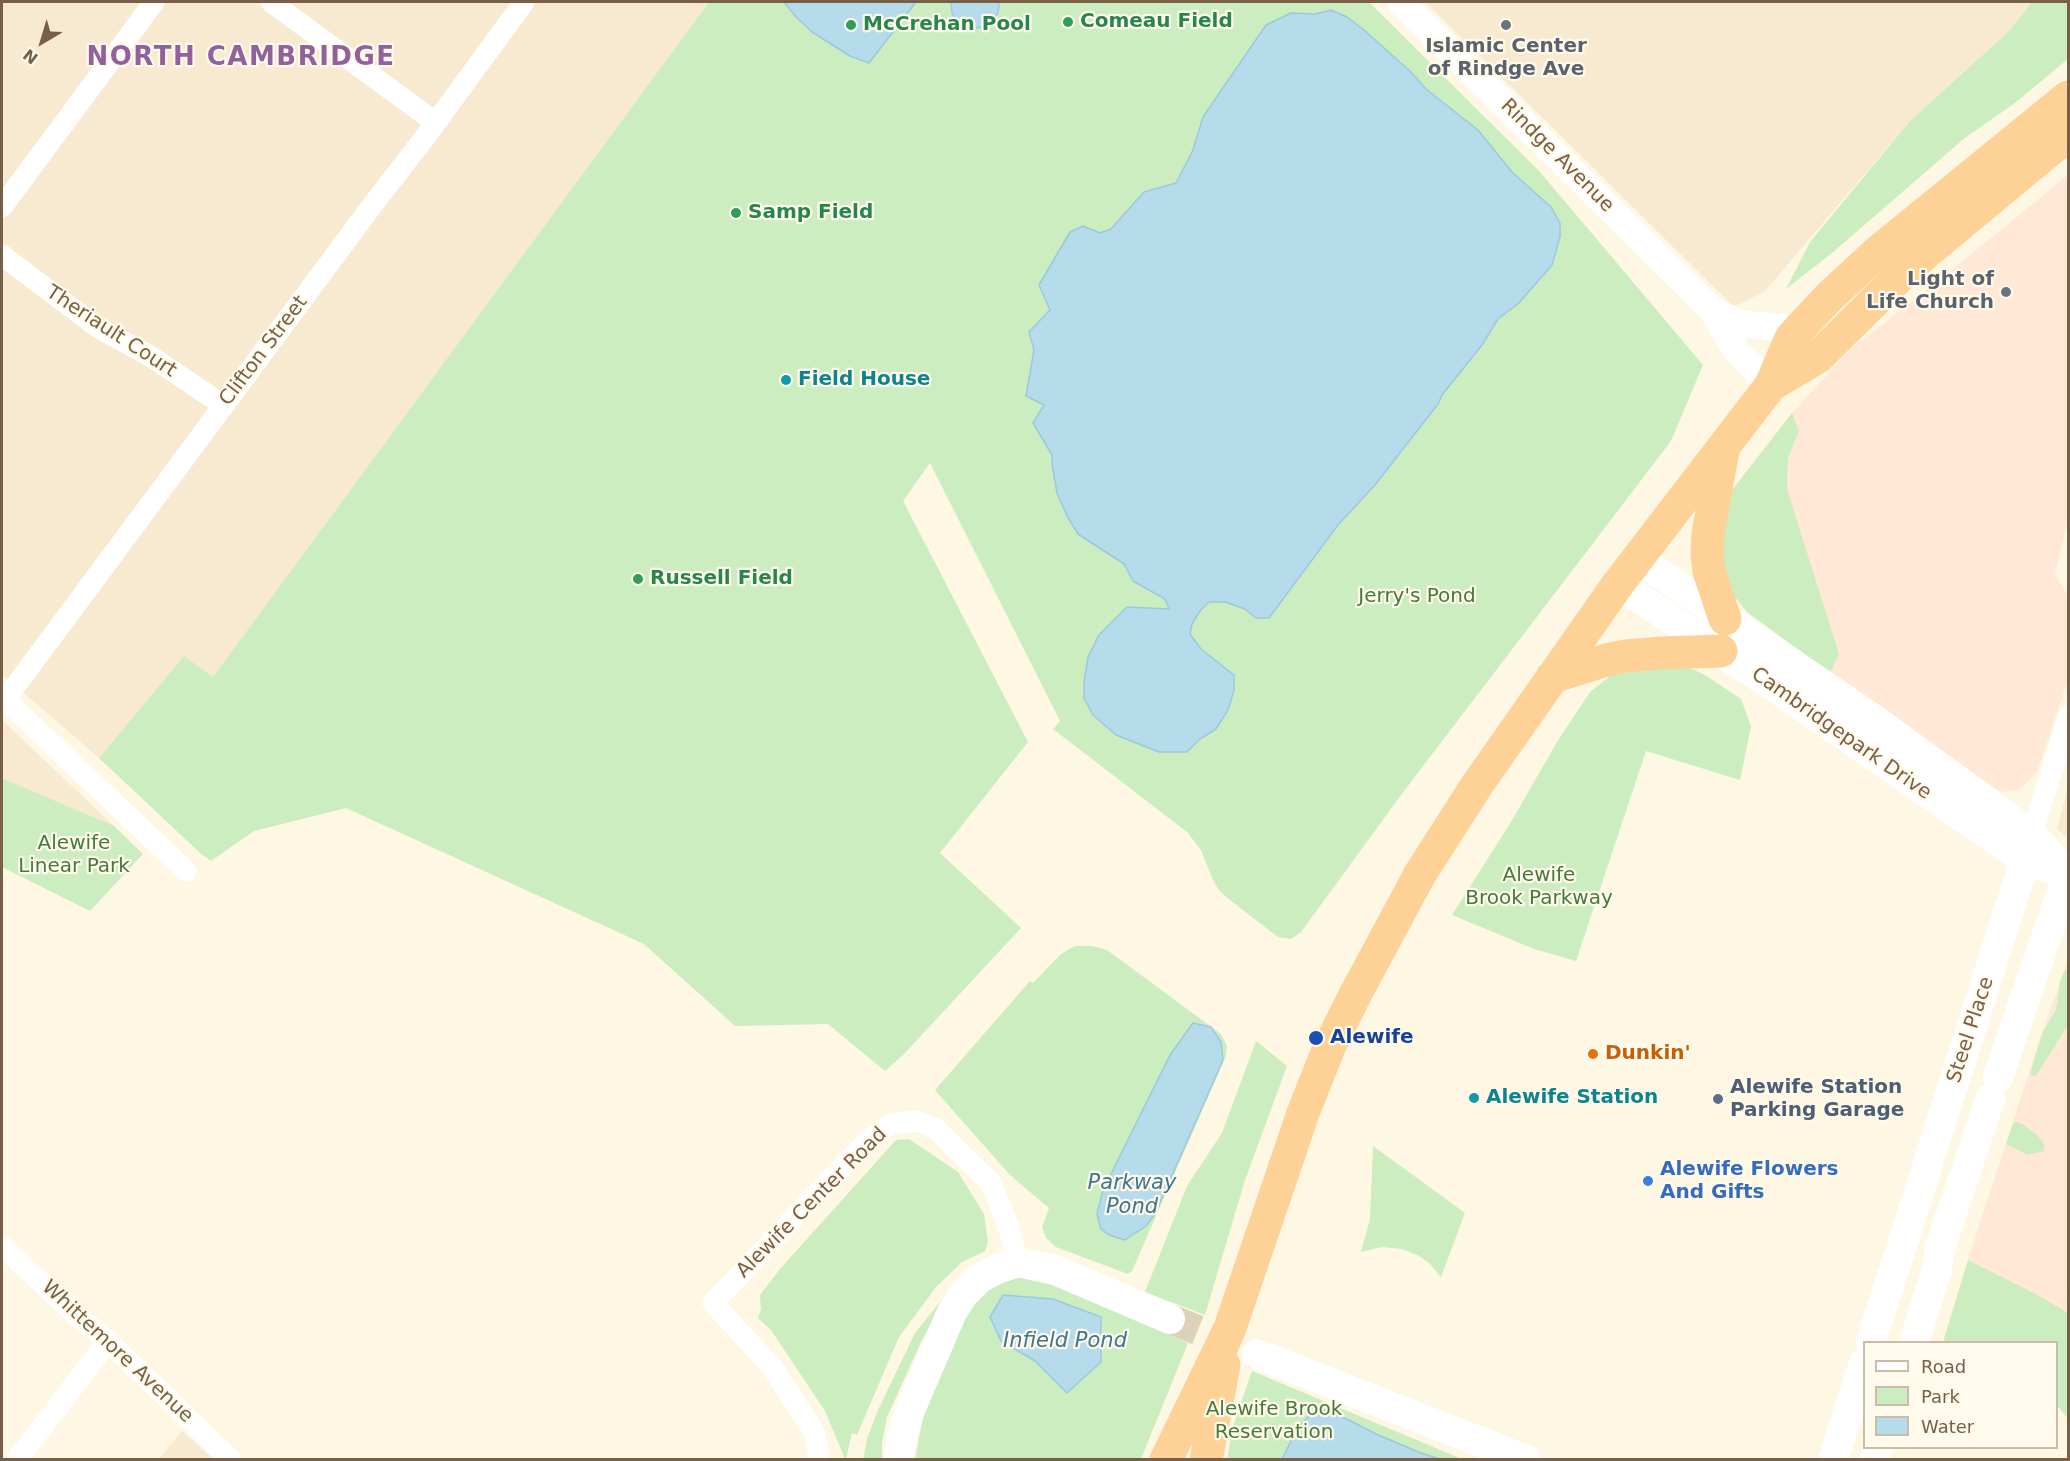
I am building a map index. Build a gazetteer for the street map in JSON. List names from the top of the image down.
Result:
{
  "streets": {
    "main road": ["Cambridgepark Drive", "Steel Place"],
    "street": [
      "Rindge Avenue",
      "Theriault Court",
      "Clifton Street",
      "Alewife Center Road",
      "Whittemore Avenue"
    ]
  },
  "crossings": [
    ["Theriault Court", "Clifton Street"],
    ["Cambridgepark Drive", "Steel Place"]
  ],
  "districts": ["NORTH CAMBRIDGE"],
  "water": ["Parkway Pond", "Infield Pond"],
  "parks": [
    "Jerry's Pond",
    "Alewife Linear Park",
    "Alewife Brook Parkway",
    "Alewife Brook Reservation"
  ],
  "places": [
    "Comeau Field",
    "McCrehan Pool",
    "Islamic Center of Rindge Ave",
    "Samp Field",
    "Light of Life Church",
    "Field House",
    "Russell Field",
    "Alewife",
    "Dunkin'",
    "Alewife Station",
    "Alewife Station Parking Garage",
    "Alewife Flowers And Gifts"
  ],
  "legend": ["Road", "Park", "Water"],
  "north": "bottom left"
}
